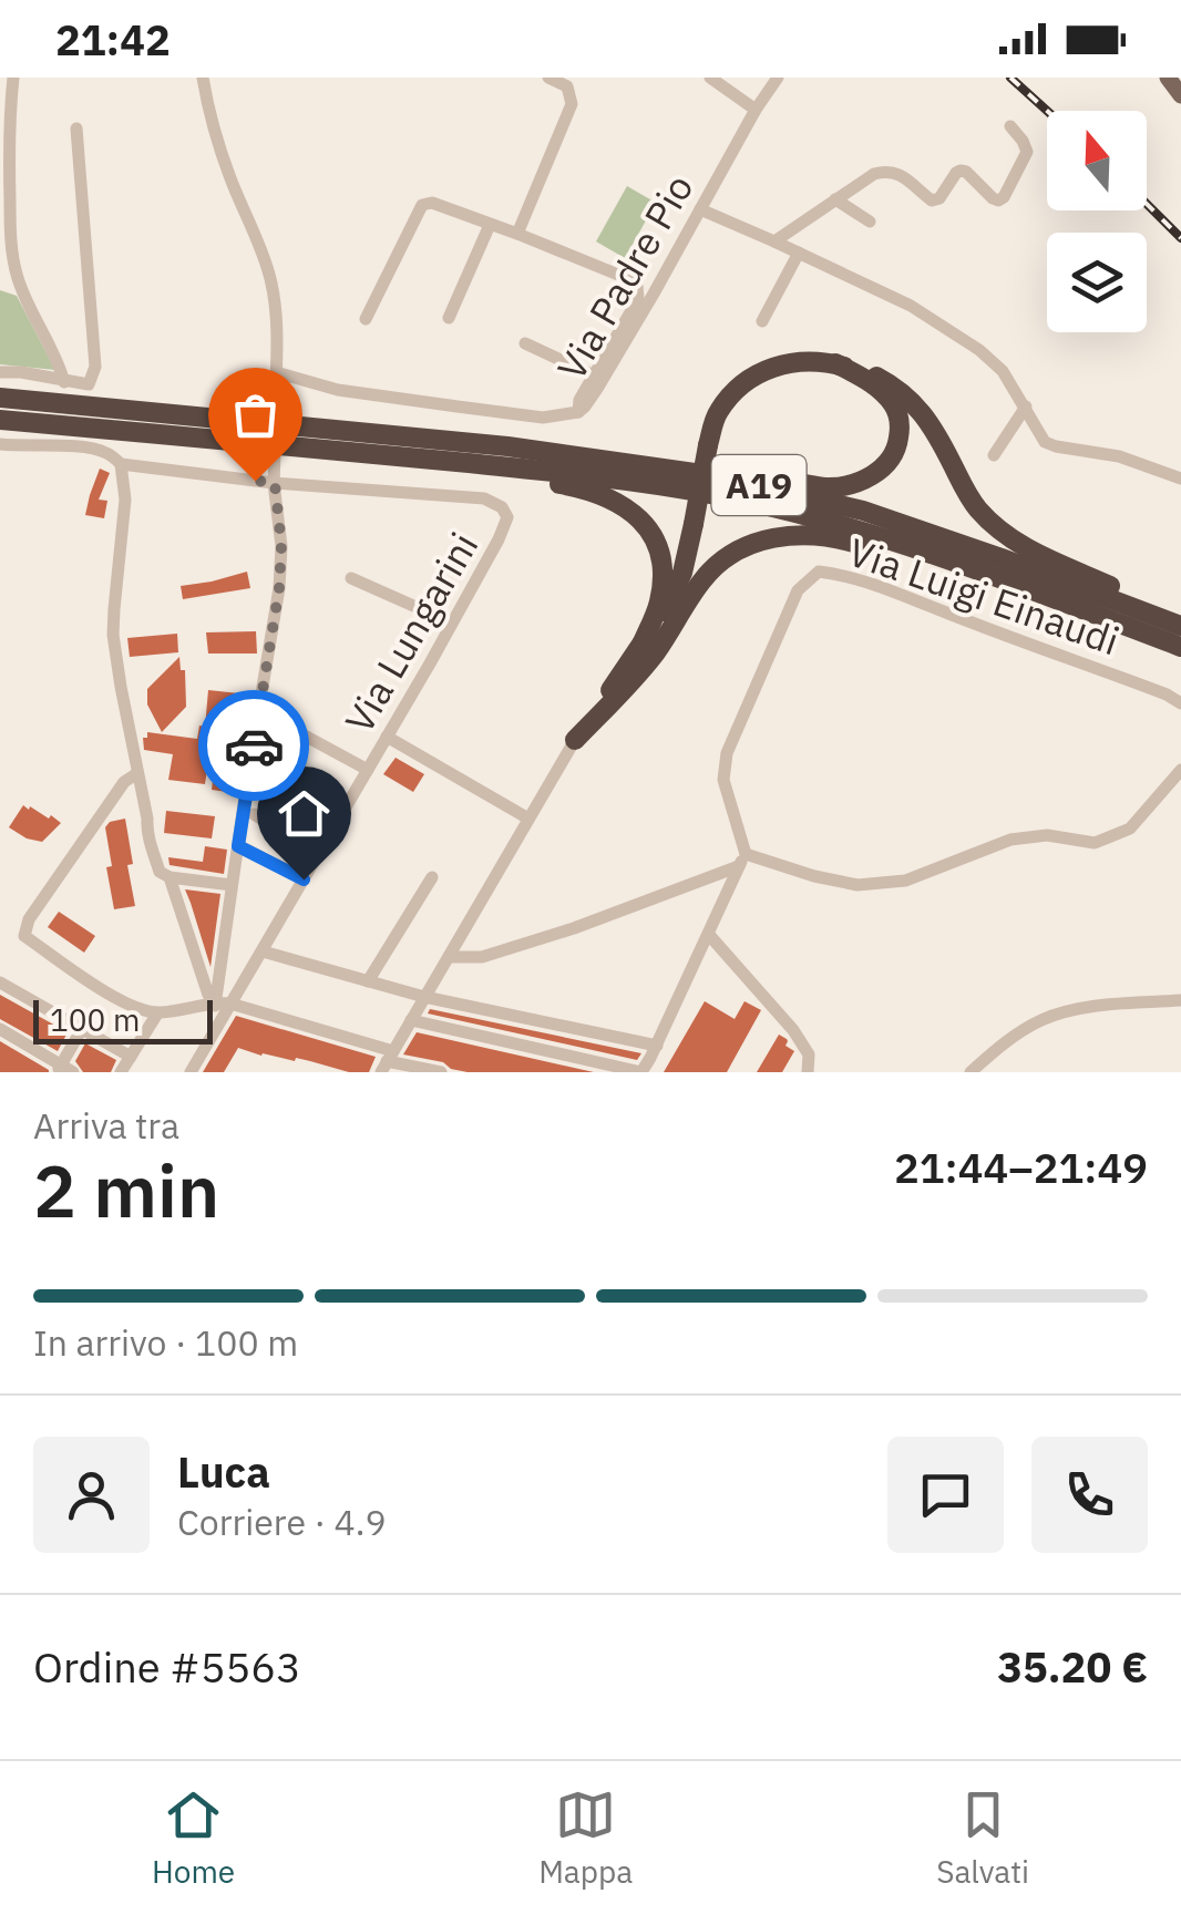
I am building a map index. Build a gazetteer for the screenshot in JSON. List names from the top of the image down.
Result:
{
  "streets": {
    "highway": ["A19"],
    "street": ["Via Padre Pio", "Via Luigi Einaudi", "Via Lungarini"]
  },
  "scale_bar": "100 m",
  "north": "top",
  "page": {
    "status": "21:42",
    "scale": "100 m",
    "heading": ["2 min", "Arriva tra", "21:44–21:49"],
    "panel": [
      "Luca",
      "Corriere · 4.9",
      "Ordine #5563",
      "35.20 €"
    ],
    "bar": "In arrivo · 100 m",
    "tabs": ["Home", "Mappa", "Salvati"]
  }
}
